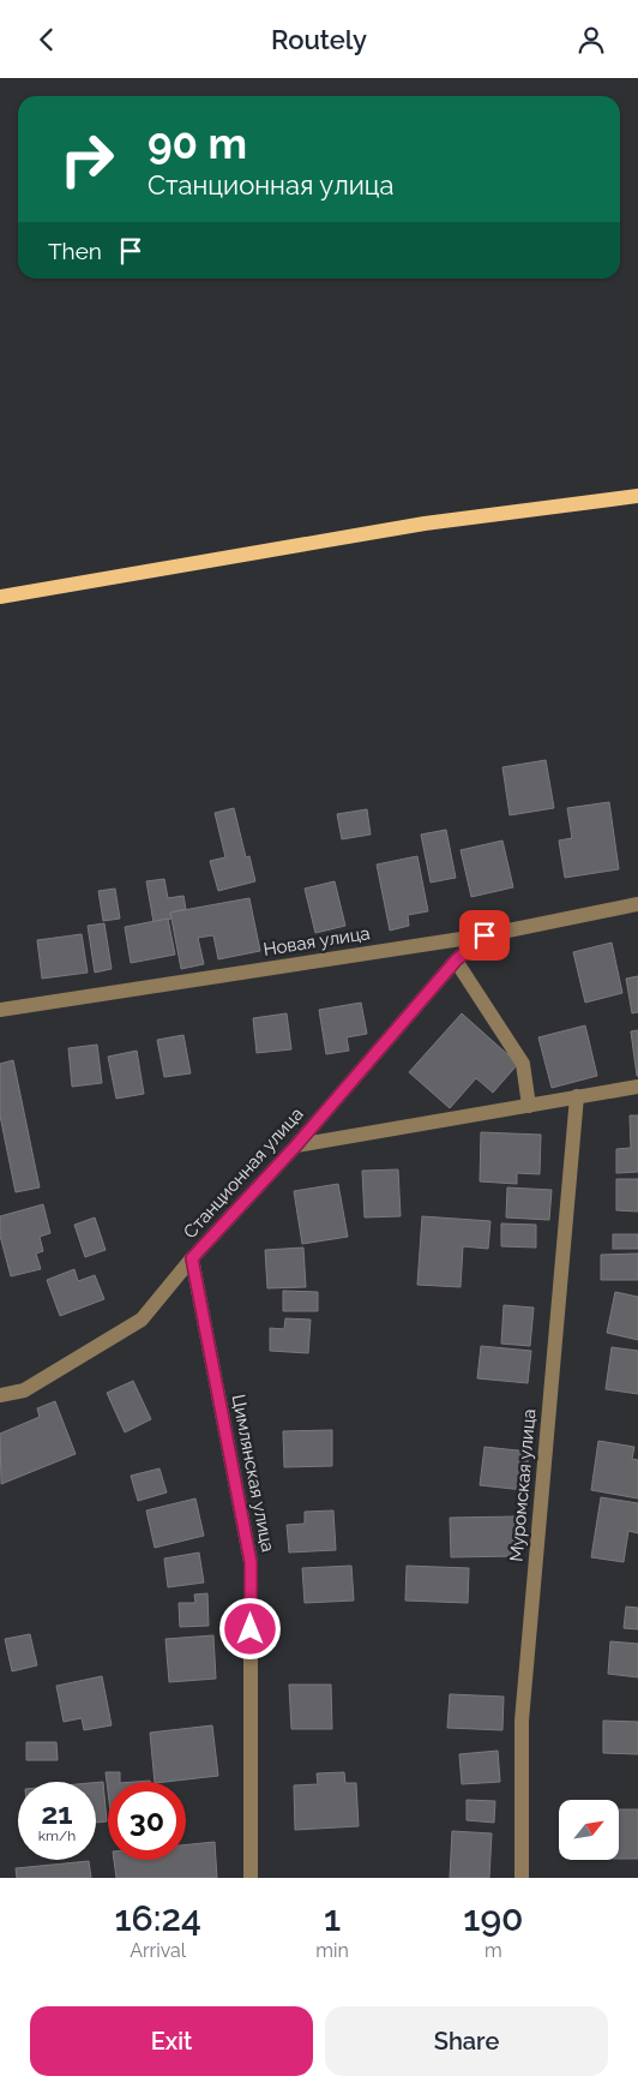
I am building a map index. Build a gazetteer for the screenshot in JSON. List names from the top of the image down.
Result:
{
  "streets": {
    "street": [
      "Новая улица",
      "Станционная улица",
      "Цимлянская улица",
      "Муромская улица"
    ]
  },
  "crossings": [
    ["Новая улица", "Станционная улица"],
    ["Станционная улица", "Цимлянская улица"]
  ],
  "north": "top right",
  "page": {
    "header": "Routely",
    "turn": ["90 m", "Станционная улица"],
    "then": "Then",
    "speed": "21 km/h",
    "limit": "30",
    "eta": [
      "16:24",
      "Arrival",
      "1",
      "min",
      "190",
      "m"
    ],
    "buttons": ["Exit", "Share"]
  }
}
